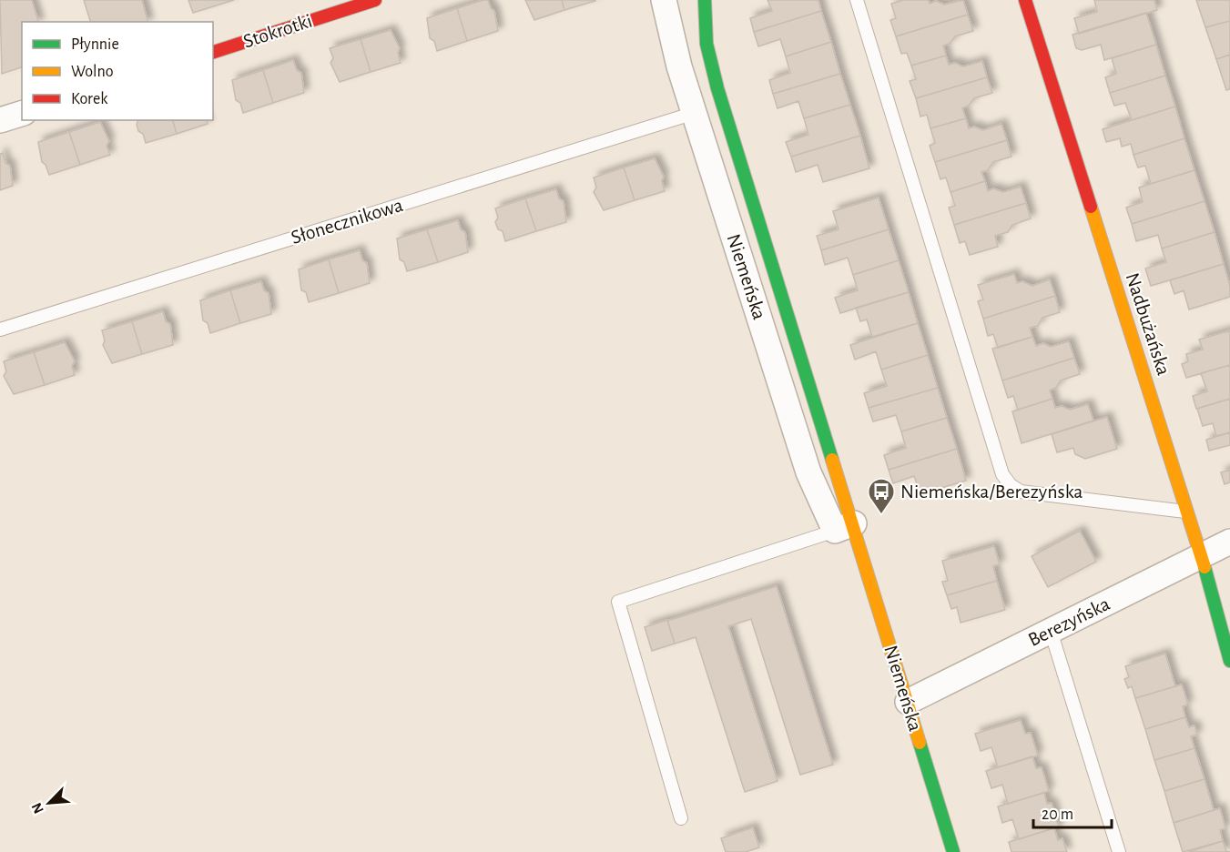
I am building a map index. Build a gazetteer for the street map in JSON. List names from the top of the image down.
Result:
{
  "streets": {
    "street": [
      "Stokrotki",
      "Niemeńska",
      "Nadbużańska",
      "Berezyńska"
    ],
    "lane": ["Słonecznikowa"]
  },
  "crossings": [
    ["Słonecznikowa", "Niemeńska"],
    ["Niemeńska", "Berezyńska"],
    ["Nadbużańska", "Berezyńska"]
  ],
  "places": {
    "bus stop": ["Niemeńska/Berezyńska"]
  },
  "legend": ["Płynnie", "Wolno", "Korek"],
  "scale_bar": "20 m",
  "north": "bottom left"
}
